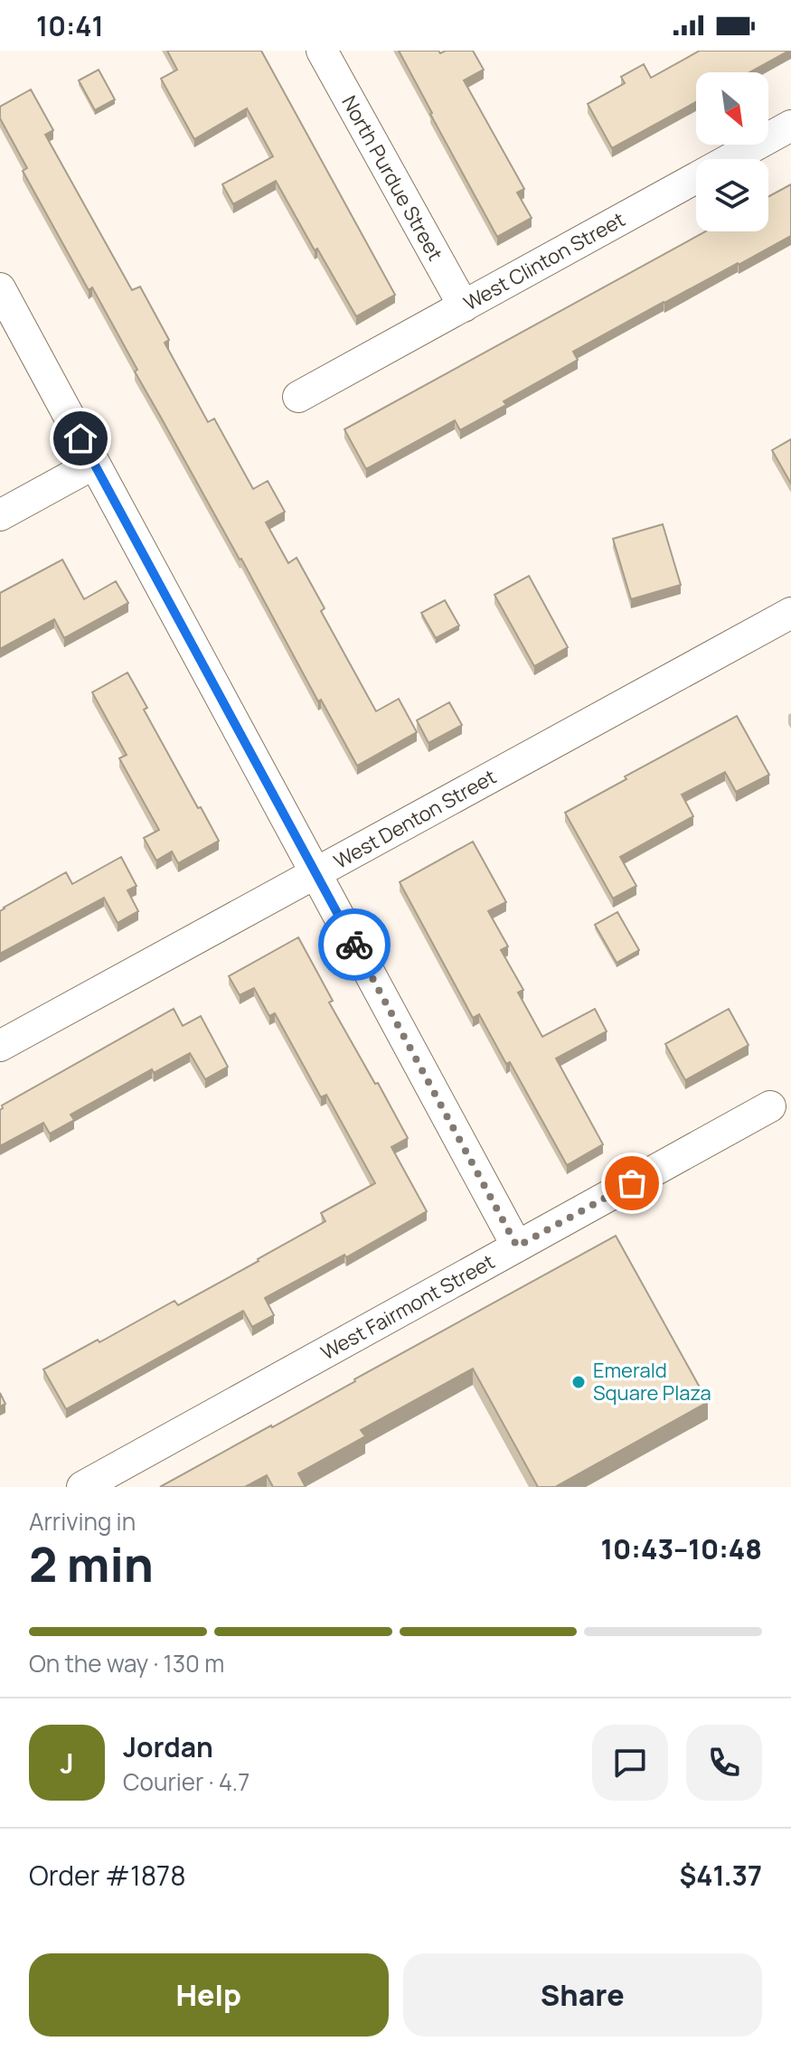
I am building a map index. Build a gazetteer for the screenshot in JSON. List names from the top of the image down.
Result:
{
  "streets": {
    "street": [
      "North Purdue Street",
      "West Clinton Street",
      "West Denton Street",
      "West Fairmont Street"
    ]
  },
  "crossings": [
    ["North Purdue Street", "West Clinton Street"]
  ],
  "places": ["Emerald Square Plaza"],
  "north": "bottom right",
  "page": {
    "status": "10:41",
    "heading": ["2 min", "Arriving in", "10:43–10:48"],
    "panel": [
      "Jordan",
      "Courier · 4.7",
      "Order #1878",
      "$41.37"
    ],
    "bar": "On the way · 130 m",
    "round": "J",
    "buttons": ["Help", "Share"]
  }
}
